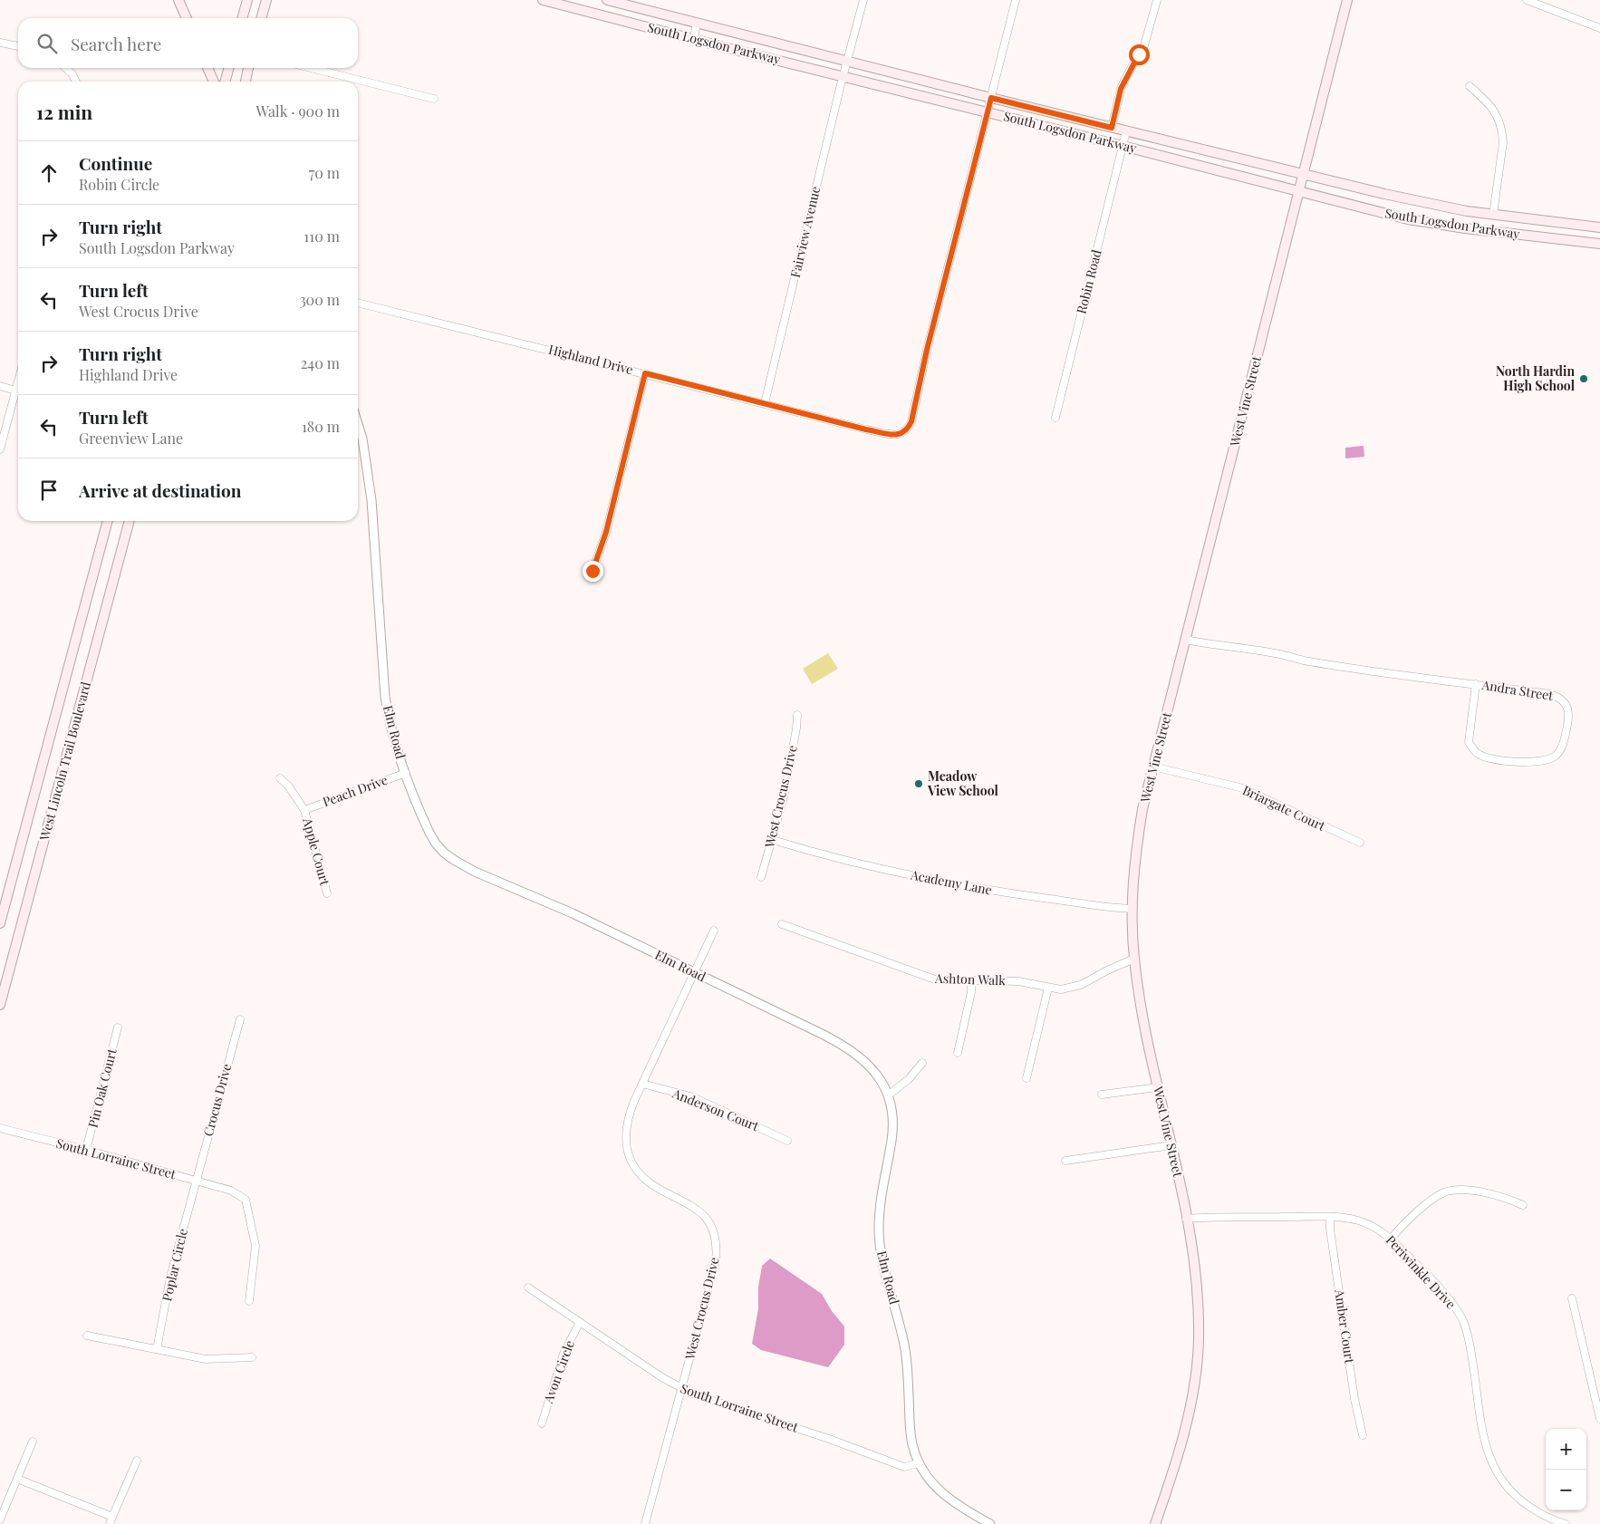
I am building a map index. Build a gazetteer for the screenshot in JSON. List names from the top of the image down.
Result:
{
  "streets": {
    "main road": ["South Logsdon Parkway", "West Vine Street", "West Lincoln Trail Boulevard"],
    "street": [
      "Fairview Avenue",
      "Robin Road",
      "Highland Drive",
      "Andra Street",
      "Elm Road",
      "Peach Drive",
      "West Crocus Drive",
      "Briargate Court",
      "Apple Court",
      "Academy Lane",
      "Ashton Walk",
      "Pin Oak Court",
      "Crocus Drive",
      "Anderson Court",
      "South Lorraine Street",
      "Poplar Circle",
      "Periwinkle Drive",
      "Amber Court",
      "Avon Circle"
    ]
  },
  "crossings": [
    ["South Logsdon Parkway", "Fairview Avenue"],
    ["South Logsdon Parkway", "Robin Road"],
    ["South Logsdon Parkway", "Highland Drive"],
    ["South Logsdon Parkway", "West Vine Street"],
    ["Fairview Avenue", "Highland Drive"],
    ["West Vine Street", "Andra Street"],
    ["West Vine Street", "Briargate Court"],
    ["West Vine Street", "Academy Lane"],
    ["West Vine Street", "Ashton Walk"],
    ["West Vine Street", "Periwinkle Drive"],
    ["Elm Road", "Peach Drive"],
    ["Elm Road", "West Crocus Drive"],
    ["Elm Road", "South Lorraine Street"],
    ["Peach Drive", "Apple Court"],
    ["West Crocus Drive", "Academy Lane"],
    ["West Crocus Drive", "Anderson Court"],
    ["West Crocus Drive", "South Lorraine Street"],
    ["Pin Oak Court", "South Lorraine Street"],
    ["Crocus Drive", "South Lorraine Street"],
    ["Crocus Drive", "Poplar Circle"],
    ["South Lorraine Street", "Poplar Circle"],
    ["South Lorraine Street", "Avon Circle"],
    ["Periwinkle Drive", "Amber Court"]
  ],
  "places": ["North Hardin High School", "Meadow View School"],
  "page": {
    "search": "Search here",
    "heading": ["12 min", "Walk · 900 m"],
    "list": [
      ["Continue", "Robin Circle", "70 m"],
      ["Turn right", "South Logsdon Parkway", "110 m"],
      ["Turn left", "West Crocus Drive", "300 m"],
      ["Turn right", "Highland Drive", "240 m"],
      ["Turn left", "Greenview Lane", "180 m"],
      "Arrive at destination"
    ],
    "map_buttons": ["+", "−"]
  }
}
